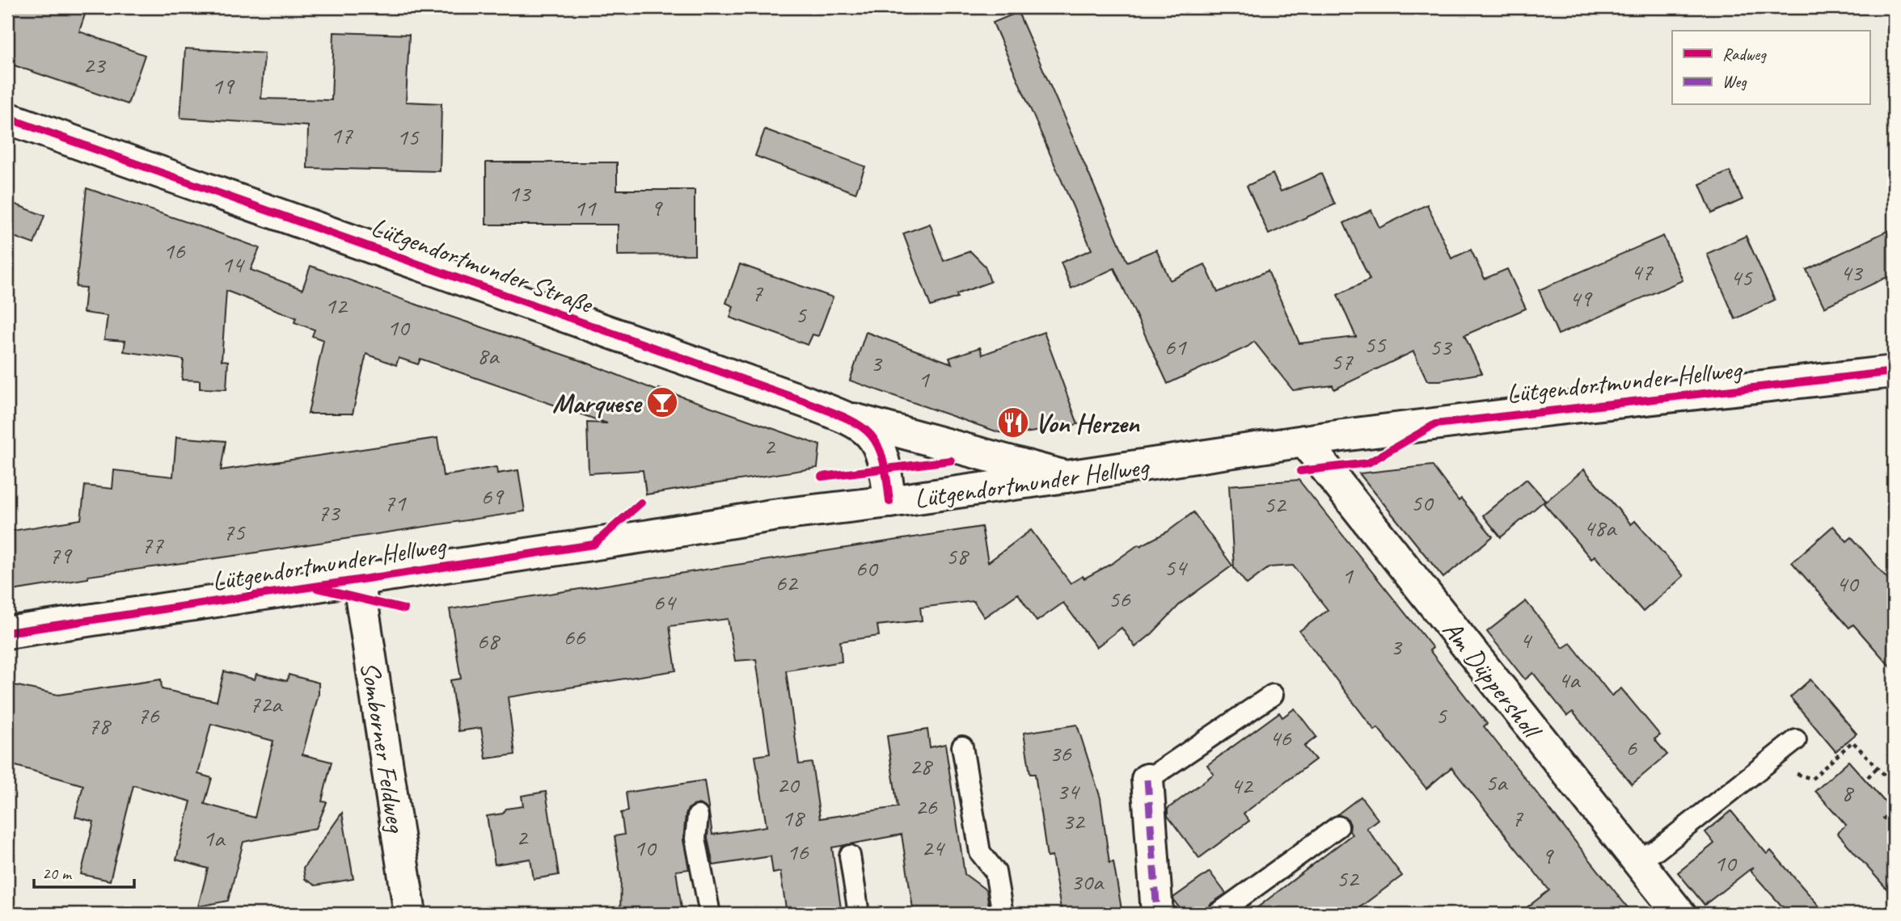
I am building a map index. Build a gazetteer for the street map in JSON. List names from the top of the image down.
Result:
{
  "streets": {
    "street": [
      "Lütgendortmunder Straße",
      "Lütgendortmunder Hellweg",
      "Am Düppersholl",
      "Somborner Feldweg"
    ]
  },
  "crossings": [
    ["Lütgendortmunder Straße", "Lütgendortmunder Hellweg"],
    ["Lütgendortmunder Hellweg", "Am Düppersholl"],
    ["Lütgendortmunder Hellweg", "Somborner Feldweg"]
  ],
  "places": {
    "bar": ["Marquese"],
    "restaurant": ["Von Herzen"]
  },
  "house_numbers": [
    "23",
    "19",
    "17",
    "15",
    "13",
    "11",
    "9",
    "16",
    "14",
    "47",
    "43",
    "45",
    "7",
    "49",
    "12",
    "5",
    "10",
    "55",
    "61",
    "53",
    "8a",
    "57",
    "3",
    "1",
    "2",
    "69",
    "71",
    "50",
    "52",
    "73",
    "48a",
    "75",
    "77",
    "79",
    "58",
    "54",
    "60",
    "1",
    "62",
    "40",
    "56",
    "64",
    "66",
    "4",
    "68",
    "3",
    "4a",
    "72a",
    "76",
    "5",
    "78",
    "46",
    "6",
    "36",
    "28",
    "5a",
    "20",
    "42",
    "34",
    "8",
    "26",
    "18",
    "7",
    "32",
    "2",
    "1a",
    "10",
    "24",
    "16",
    "9",
    "10",
    "52",
    "30a"
  ],
  "legend": ["Radweg", "Weg"],
  "scale_bar": "20 m"
}
